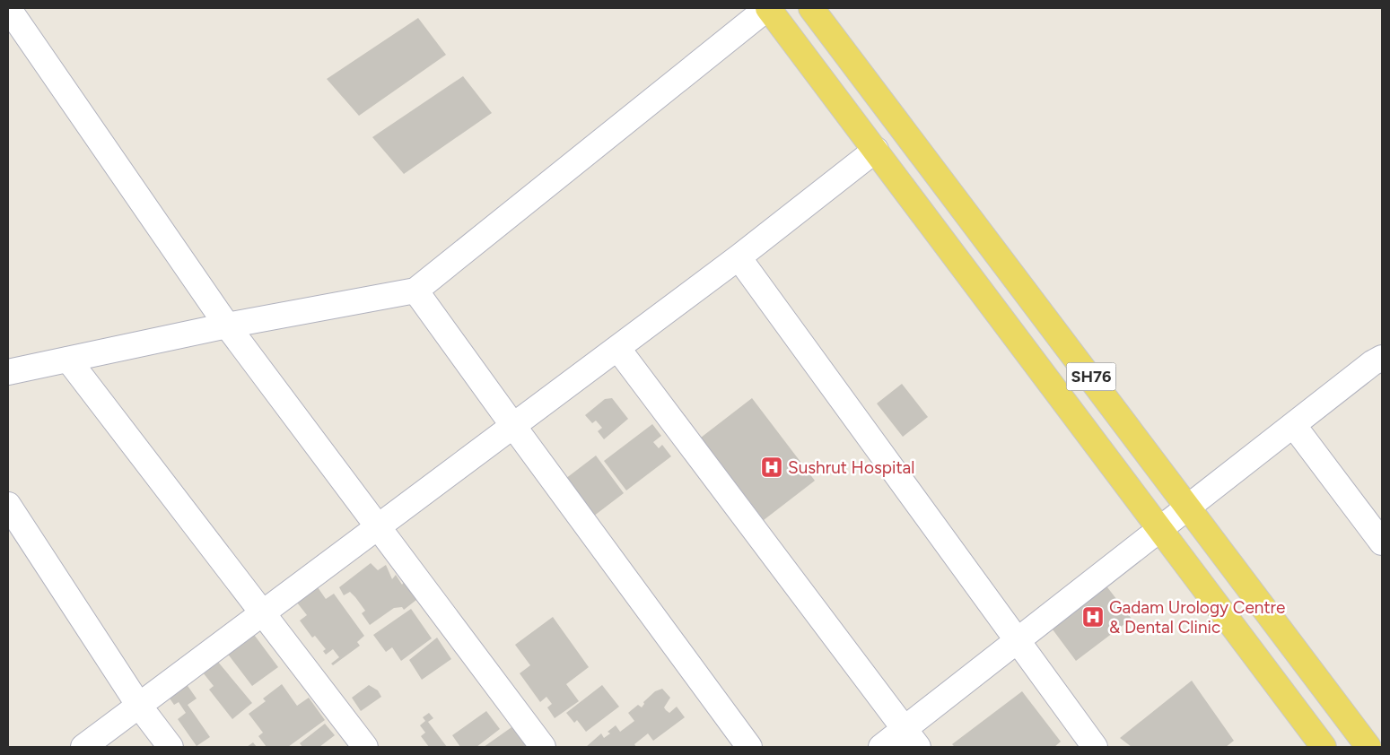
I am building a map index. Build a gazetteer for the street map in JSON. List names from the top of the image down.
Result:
{
  "streets": {
    "main road": ["SH76"]
  },
  "places": {
    "hospital": ["Sushrut Hospital", "Gadam Urology Centre & Dental Clinic"]
  }
}
